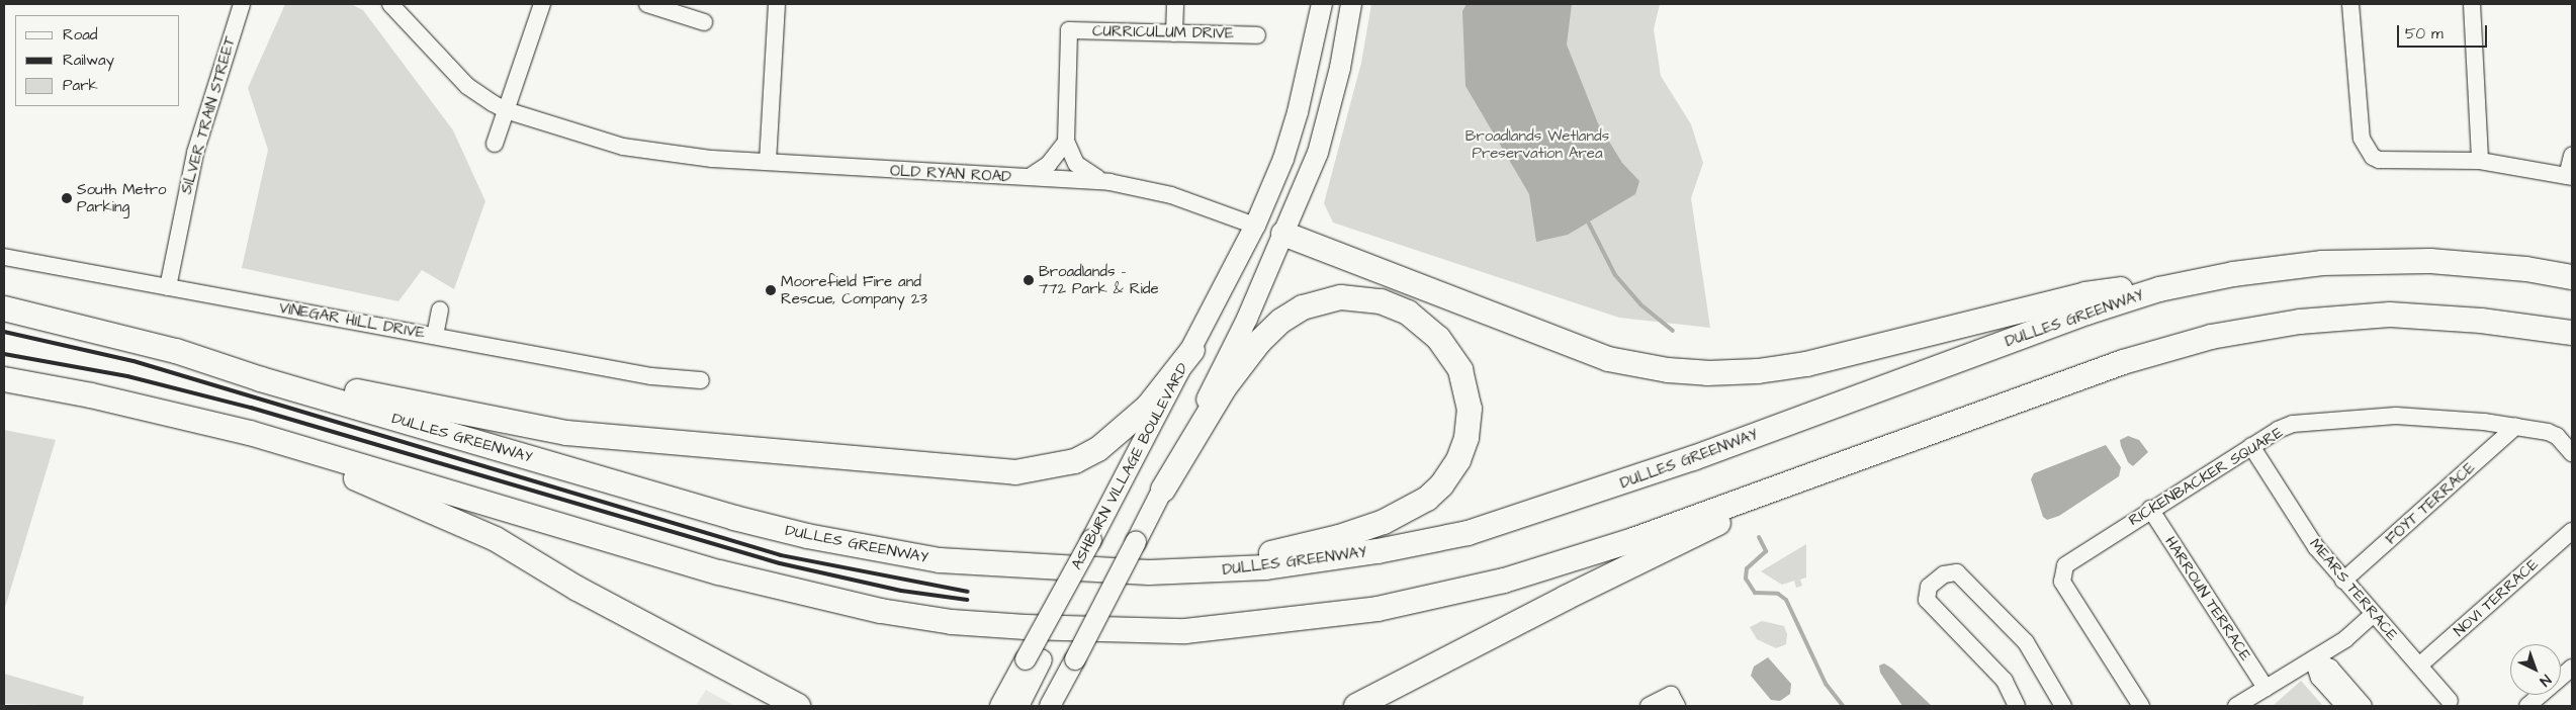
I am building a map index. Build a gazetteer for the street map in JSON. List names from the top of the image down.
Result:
{
  "streets": {
    "highway": ["DULLES GREENWAY"],
    "main road": ["OLD RYAN ROAD", "ASHBURN VILLAGE BOULEVARD"],
    "street": [
      "CURRICULUM DRIVE",
      "SILVER TRAIN STREET",
      "VINEGAR HILL DRIVE",
      "RICKENBACKER SQUARE",
      "FOYT TERRACE",
      "MEARS TERRACE",
      "NOVI TERRACE",
      "HARROUN TERRACE"
    ]
  },
  "crossings": [
    ["SILVER TRAIN STREET", "VINEGAR HILL DRIVE"],
    ["OLD RYAN ROAD", "ASHBURN VILLAGE BOULEVARD"],
    ["RICKENBACKER SQUARE", "FOYT TERRACE"],
    ["RICKENBACKER SQUARE", "MEARS TERRACE"],
    ["RICKENBACKER SQUARE", "HARROUN TERRACE"],
    ["FOYT TERRACE", "MEARS TERRACE"],
    ["MEARS TERRACE", "NOVI TERRACE"]
  ],
  "parks": ["Broadlands Wetlands Preservation Area"],
  "places": ["South Metro Parking", "Broadlands - 772 Park & Ride", "Moorefield Fire and Rescue, Company 23"],
  "legend": ["Road", "Railway", "Park"],
  "scale_bar": "50 m",
  "north": "bottom right"
}
